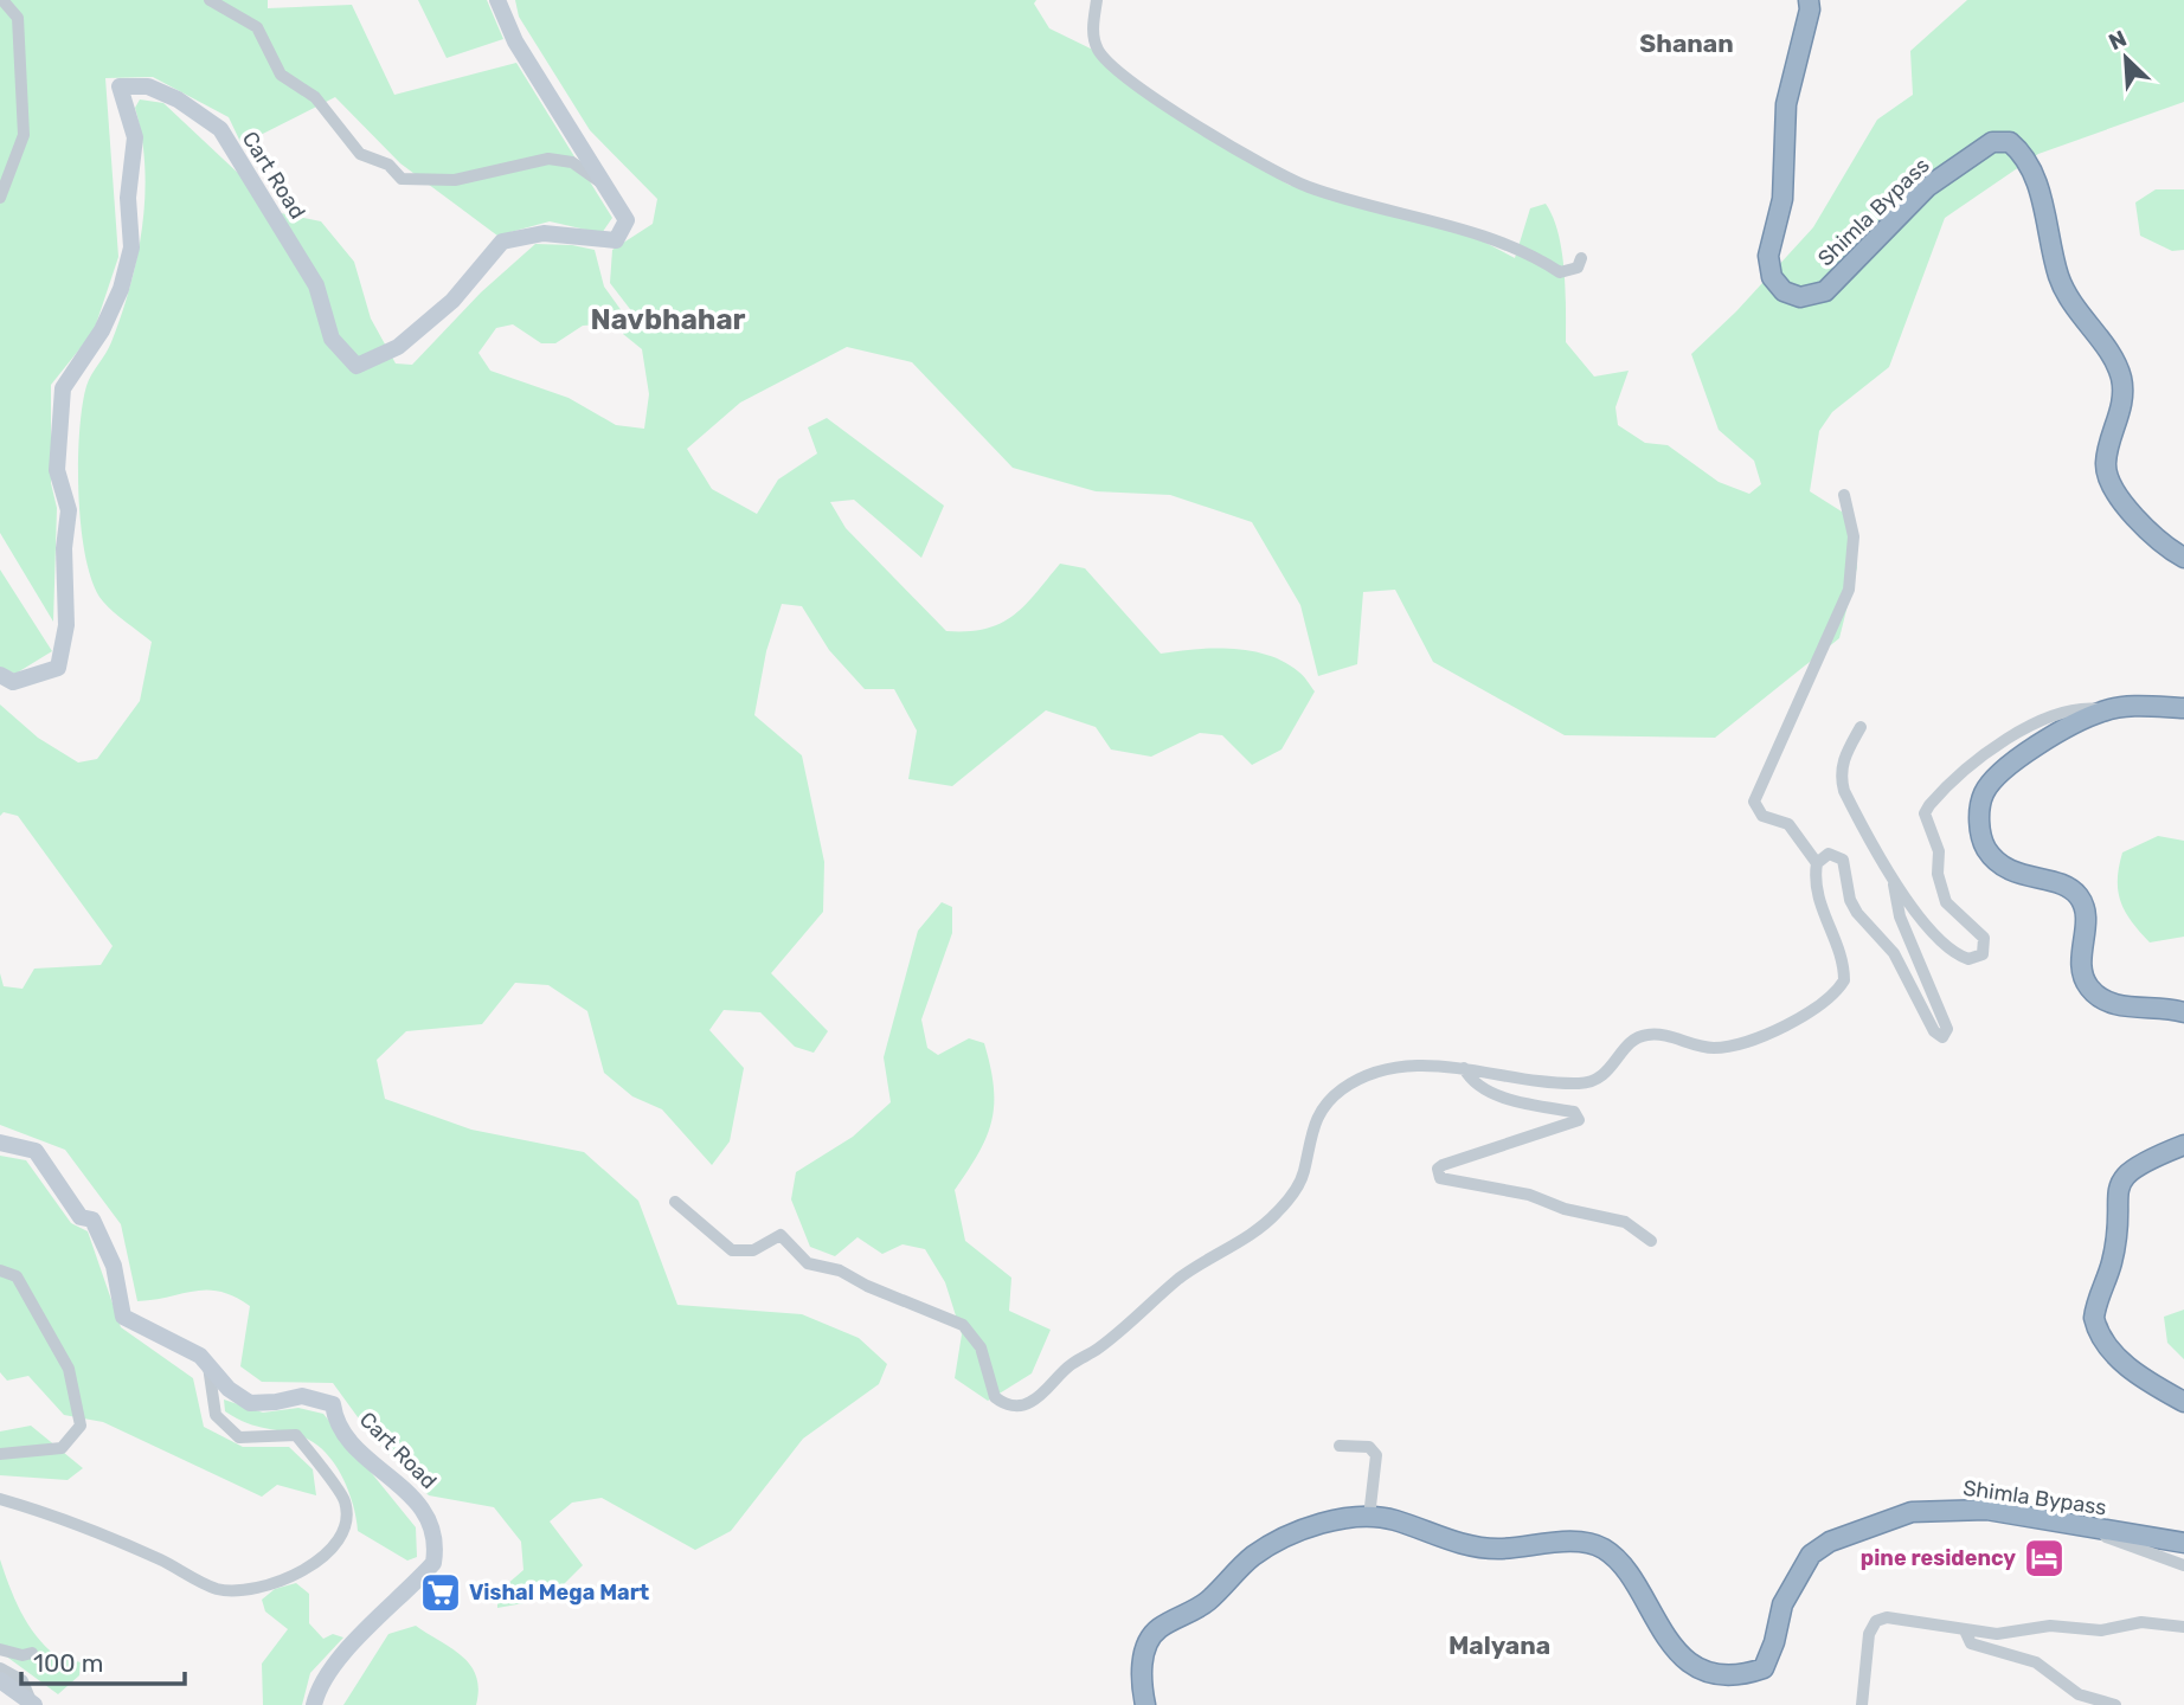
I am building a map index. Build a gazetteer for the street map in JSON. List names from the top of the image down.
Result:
{
  "streets": {
    "highway": ["Shimla Bypass"],
    "main road": ["Cart Road"]
  },
  "districts": ["Shanan", "Navbhahar", "Malyana"],
  "places": {
    "hotel": ["pine residency"],
    "supermarket": ["Vishal Mega Mart"]
  },
  "scale_bar": "100 m",
  "north": "top left"
}
